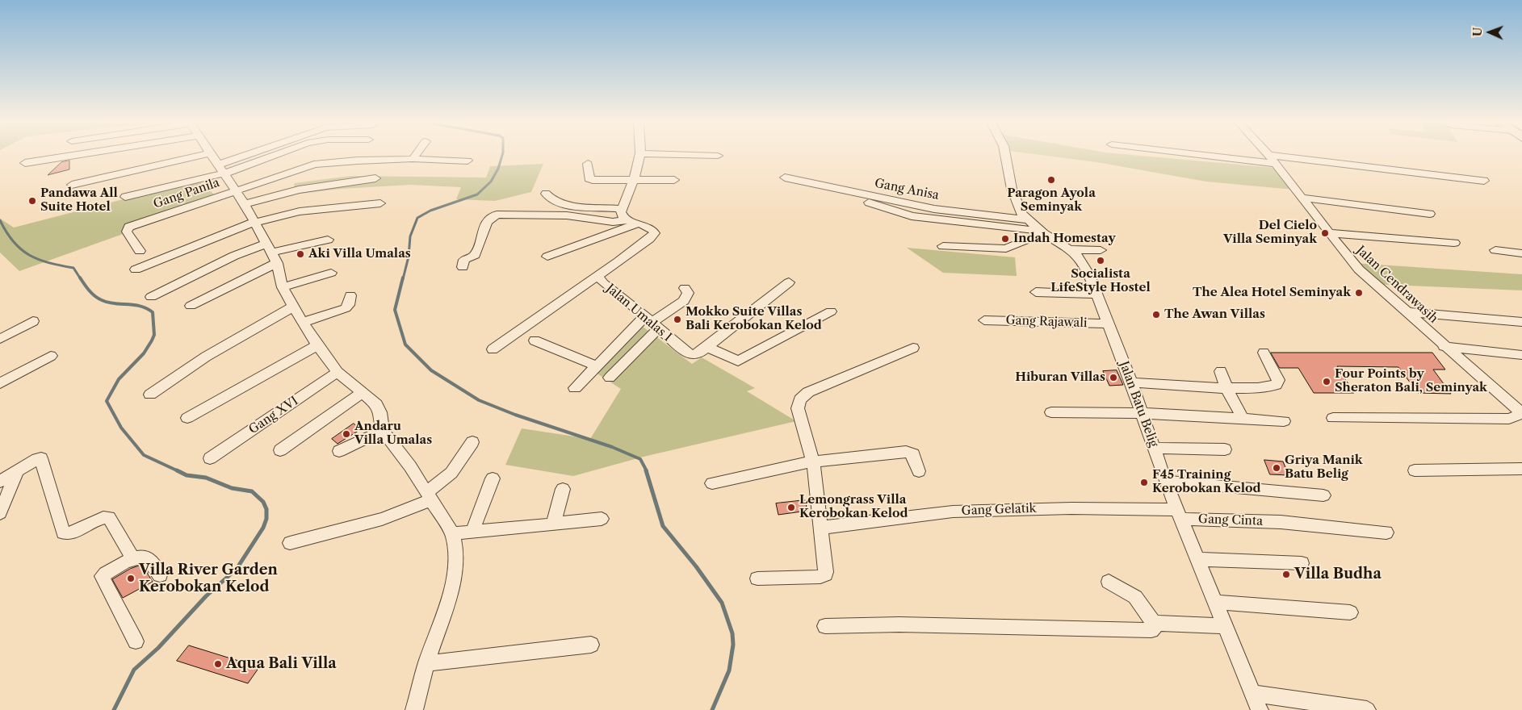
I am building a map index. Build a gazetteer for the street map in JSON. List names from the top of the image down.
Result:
{
  "streets": {
    "street": [
      "Gang Anisa",
      "Gang Panila",
      "Jalan Cendrawasih",
      "Jalan Umalas I",
      "Gang Rajawali",
      "Jalan Batu Belig",
      "Gang XVI",
      "Gang Gelatik",
      "Gang Cinta"
    ]
  },
  "crossings": [
    ["Gang Anisa", "Jalan Batu Belig"],
    ["Gang Rajawali", "Jalan Batu Belig"],
    ["Jalan Batu Belig", "Gang Gelatik"],
    ["Jalan Batu Belig", "Gang Cinta"],
    ["Gang Gelatik", "Gang Cinta"]
  ],
  "places": [
    "Paragon Ayola Seminyak",
    "Pandawa All Suite Hotel",
    "Del Cielo Villa Seminyak",
    "Indah Homestay",
    "Aki Villa Umalas",
    "Socialista LifeStyle Hostel",
    "The Alea Hotel Seminyak",
    "The Awan Villas",
    "Mokko Suite Villas Bali Kerobokan Kelod",
    "Hiburan Villas",
    "Four Points by Sheraton Bali, Seminyak",
    "Andaru Villa Umalas",
    "Griya Manik Batu Belig",
    "F45 Training Kerobokan Kelod",
    "Lemongrass Villa Kerobokan Kelod",
    "Villa Budha",
    "Villa River Garden Kerobokan Kelod",
    "Aqua Bali Villa"
  ],
  "north": "left"
}
